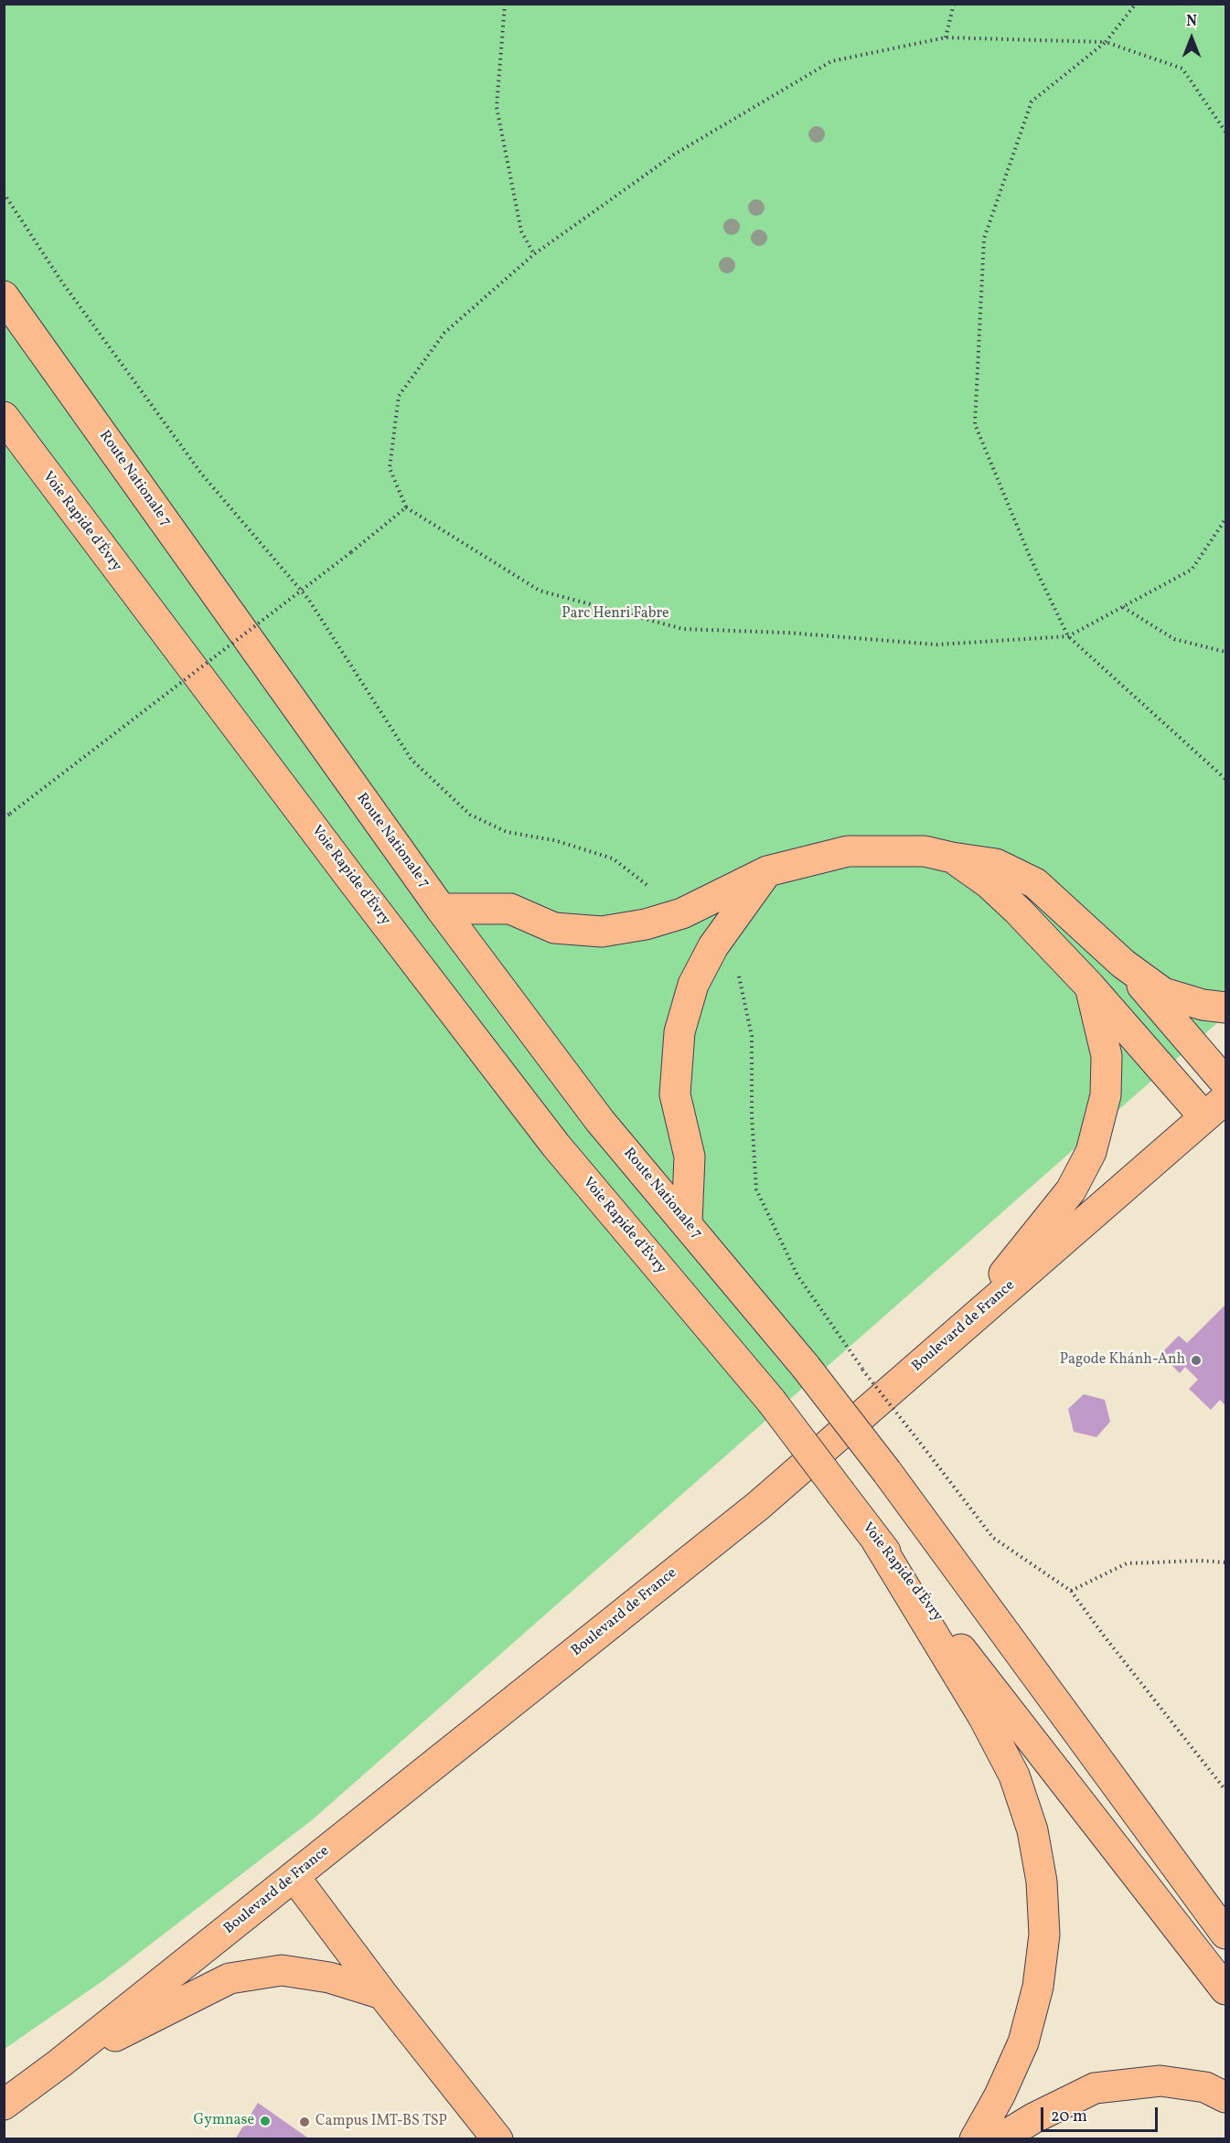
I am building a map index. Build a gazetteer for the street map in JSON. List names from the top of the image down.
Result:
{
  "streets": {
    "main road": ["Route Nationale 7", "Voie Rapide d'Évry", "Boulevard de France"]
  },
  "parks": ["Parc Henri Fabre"],
  "places": ["Pagode Khánh-Anh", "Gymnase", "Campus IMT-BS TSP"],
  "scale_bar": "20 m",
  "north": "top"
}
